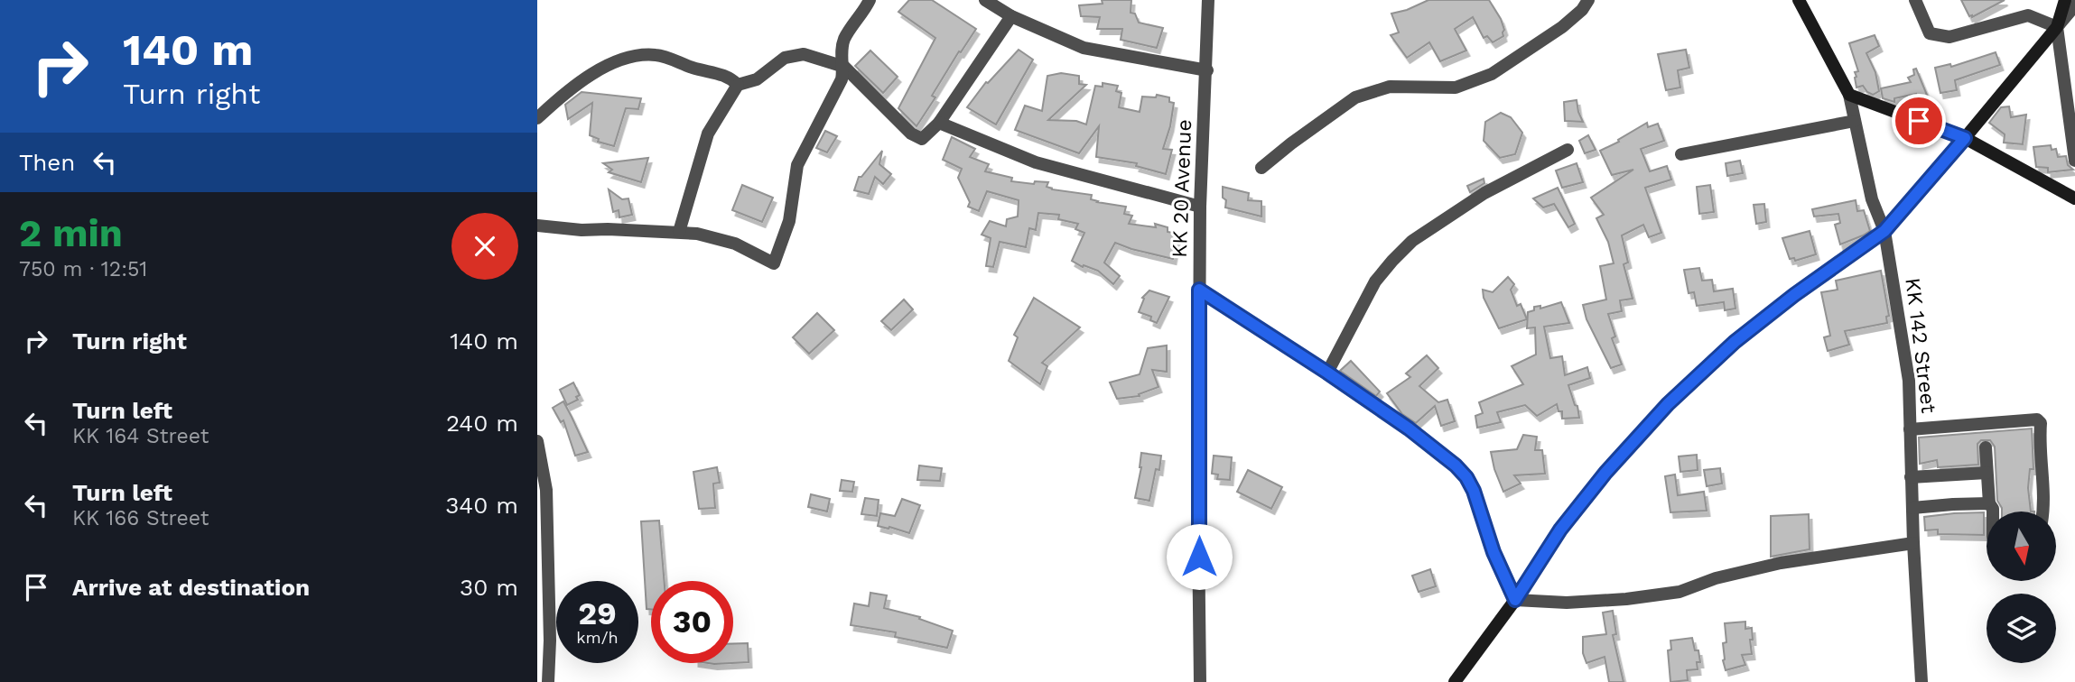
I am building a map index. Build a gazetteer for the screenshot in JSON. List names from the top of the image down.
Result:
{
  "streets": {
    "street": ["KK 20 Avenue", "KK 142 Street"]
  },
  "north": "bottom",
  "page": {
    "turn": ["140 m", "Turn right"],
    "then": "Then",
    "heading": ["2 min", "750 m · 12:51"],
    "list": [
      {
        "name": "Turn right",
        "value": "140 m"
      },
      {
        "name": "Turn left",
        "note": "KK 164 Street",
        "value": "240 m"
      },
      {
        "name": "Turn left",
        "note": "KK 166 Street",
        "value": "340 m"
      },
      {
        "name": "Arrive at destination",
        "value": "30 m"
      }
    ],
    "speed": "29 km/h",
    "limit": "30"
  }
}
